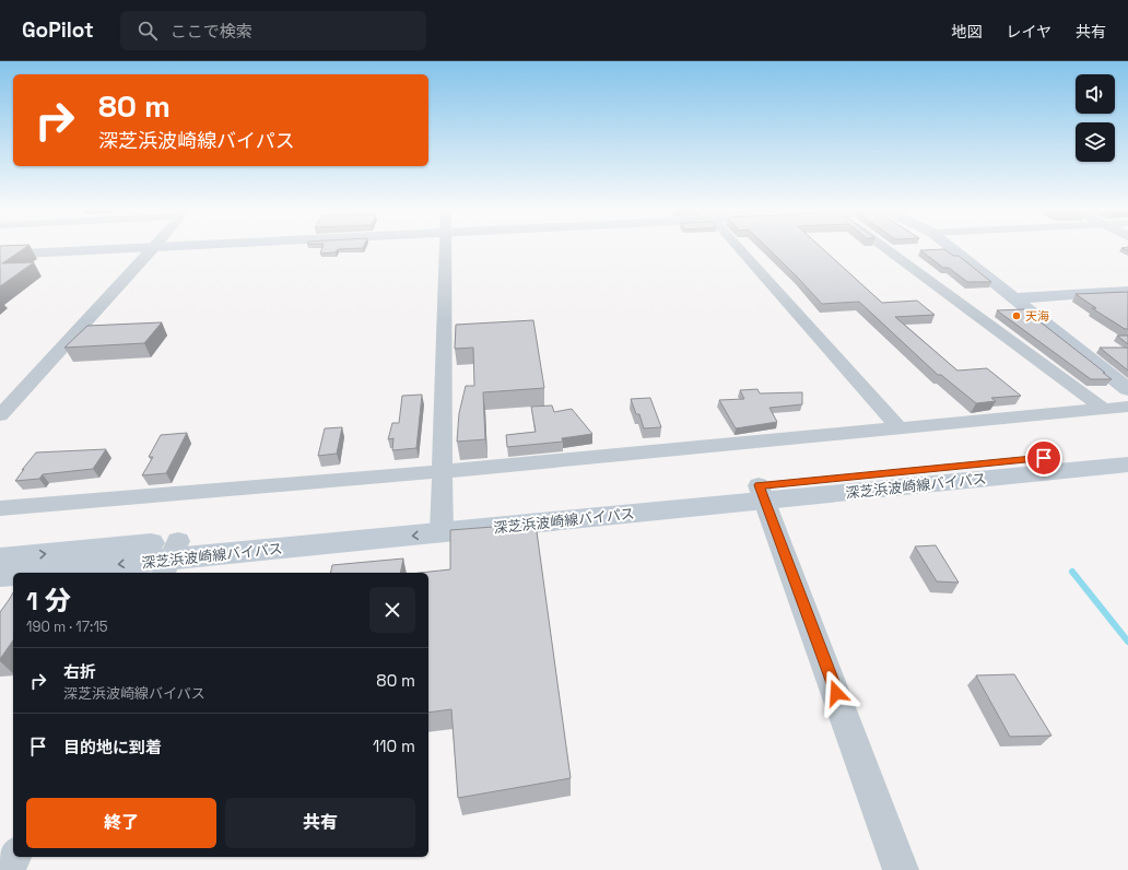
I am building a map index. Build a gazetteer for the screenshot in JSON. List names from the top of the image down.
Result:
{
  "streets": {
    "street": ["深芝浜波崎線バイパス"]
  },
  "places": ["天海"],
  "page": {
    "header": "GoPilot",
    "search": "ここで検索",
    "nav": ["地図", "レイヤ", "共有"],
    "turn": ["80 m", "深芝浜波崎線バイパス"],
    "heading": ["1 分", "190 m · 17:15"],
    "list": [
      {
        "name": "右折",
        "note": "深芝浜波崎線バイパス",
        "value": "80 m"
      },
      {
        "name": "目的地に到着",
        "value": "110 m"
      }
    ],
    "buttons": ["終了", "共有"]
  }
}
